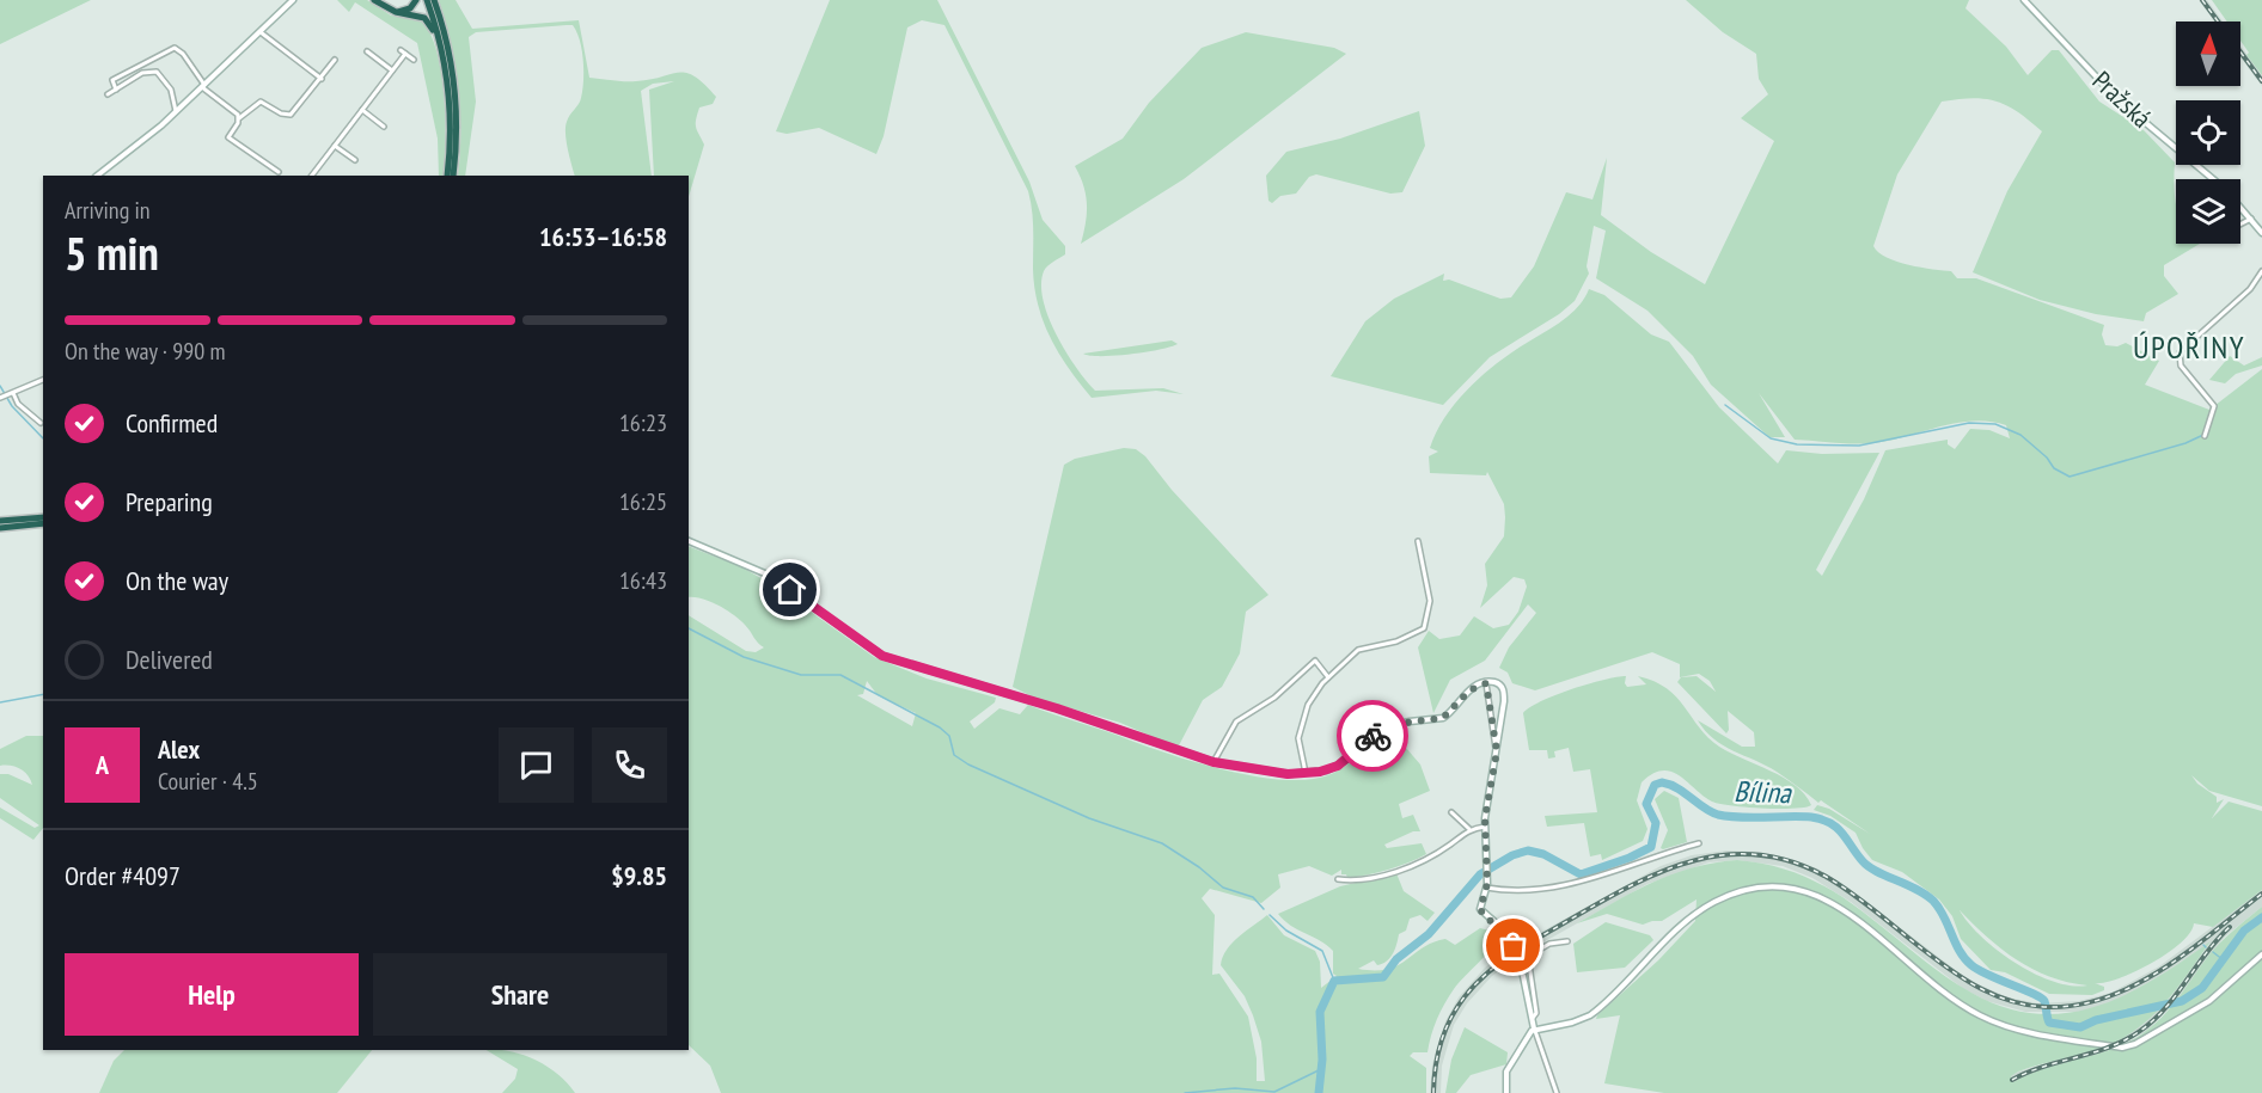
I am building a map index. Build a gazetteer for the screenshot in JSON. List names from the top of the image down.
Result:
{
  "streets": {
    "street": ["Pražská"]
  },
  "districts": ["ÚPOŘINY"],
  "water": ["Bílina"],
  "north": "top",
  "page": {
    "heading": ["5 min", "Arriving in", "16:53–16:58"],
    "panel": [
      "Alex",
      "Courier · 4.5",
      "Order #4097",
      "$9.85"
    ],
    "bar": "On the way · 990 m",
    "list": [
      ["Confirmed", "16:23"],
      ["Preparing", "16:25"],
      ["On the way", "16:43"],
      "Delivered"
    ],
    "round": "A",
    "buttons": ["Help", "Share"]
  }
}
